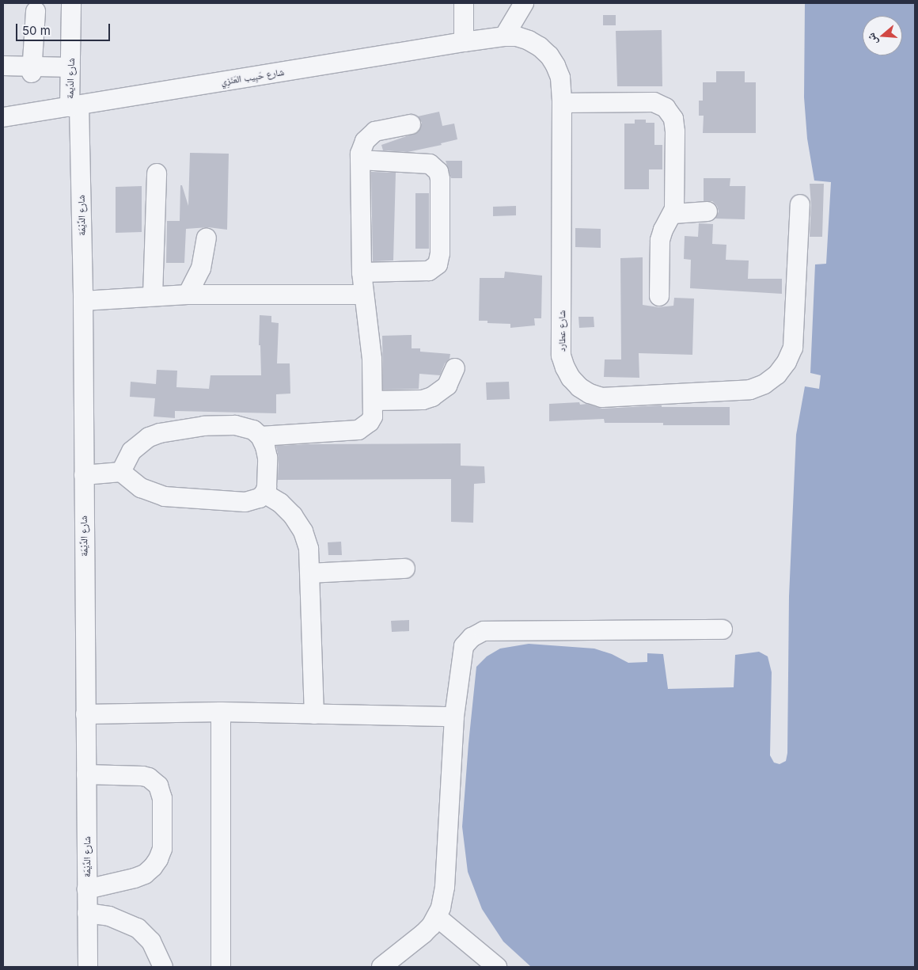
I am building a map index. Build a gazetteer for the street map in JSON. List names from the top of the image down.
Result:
{
  "streets": {
    "street": [
      "شارع حَبِيب العَنَزِي",
      "شارع الدِّيمة",
      "شارع الدِّيْمَة",
      "شارع عطارد"
    ]
  },
  "crossings": [
    ["شارع حَبِيب العَنَزِي", "شارع الدِّيمة"],
    ["شارع حَبِيب العَنَزِي", "شارع الدِّيْمَة"],
    ["شارع حَبِيب العَنَزِي", "شارع عطارد"],
    ["شارع الدِّيمة", "شارع الدِّيْمَة"]
  ],
  "scale_bar": "50 m",
  "north": "left"
}
